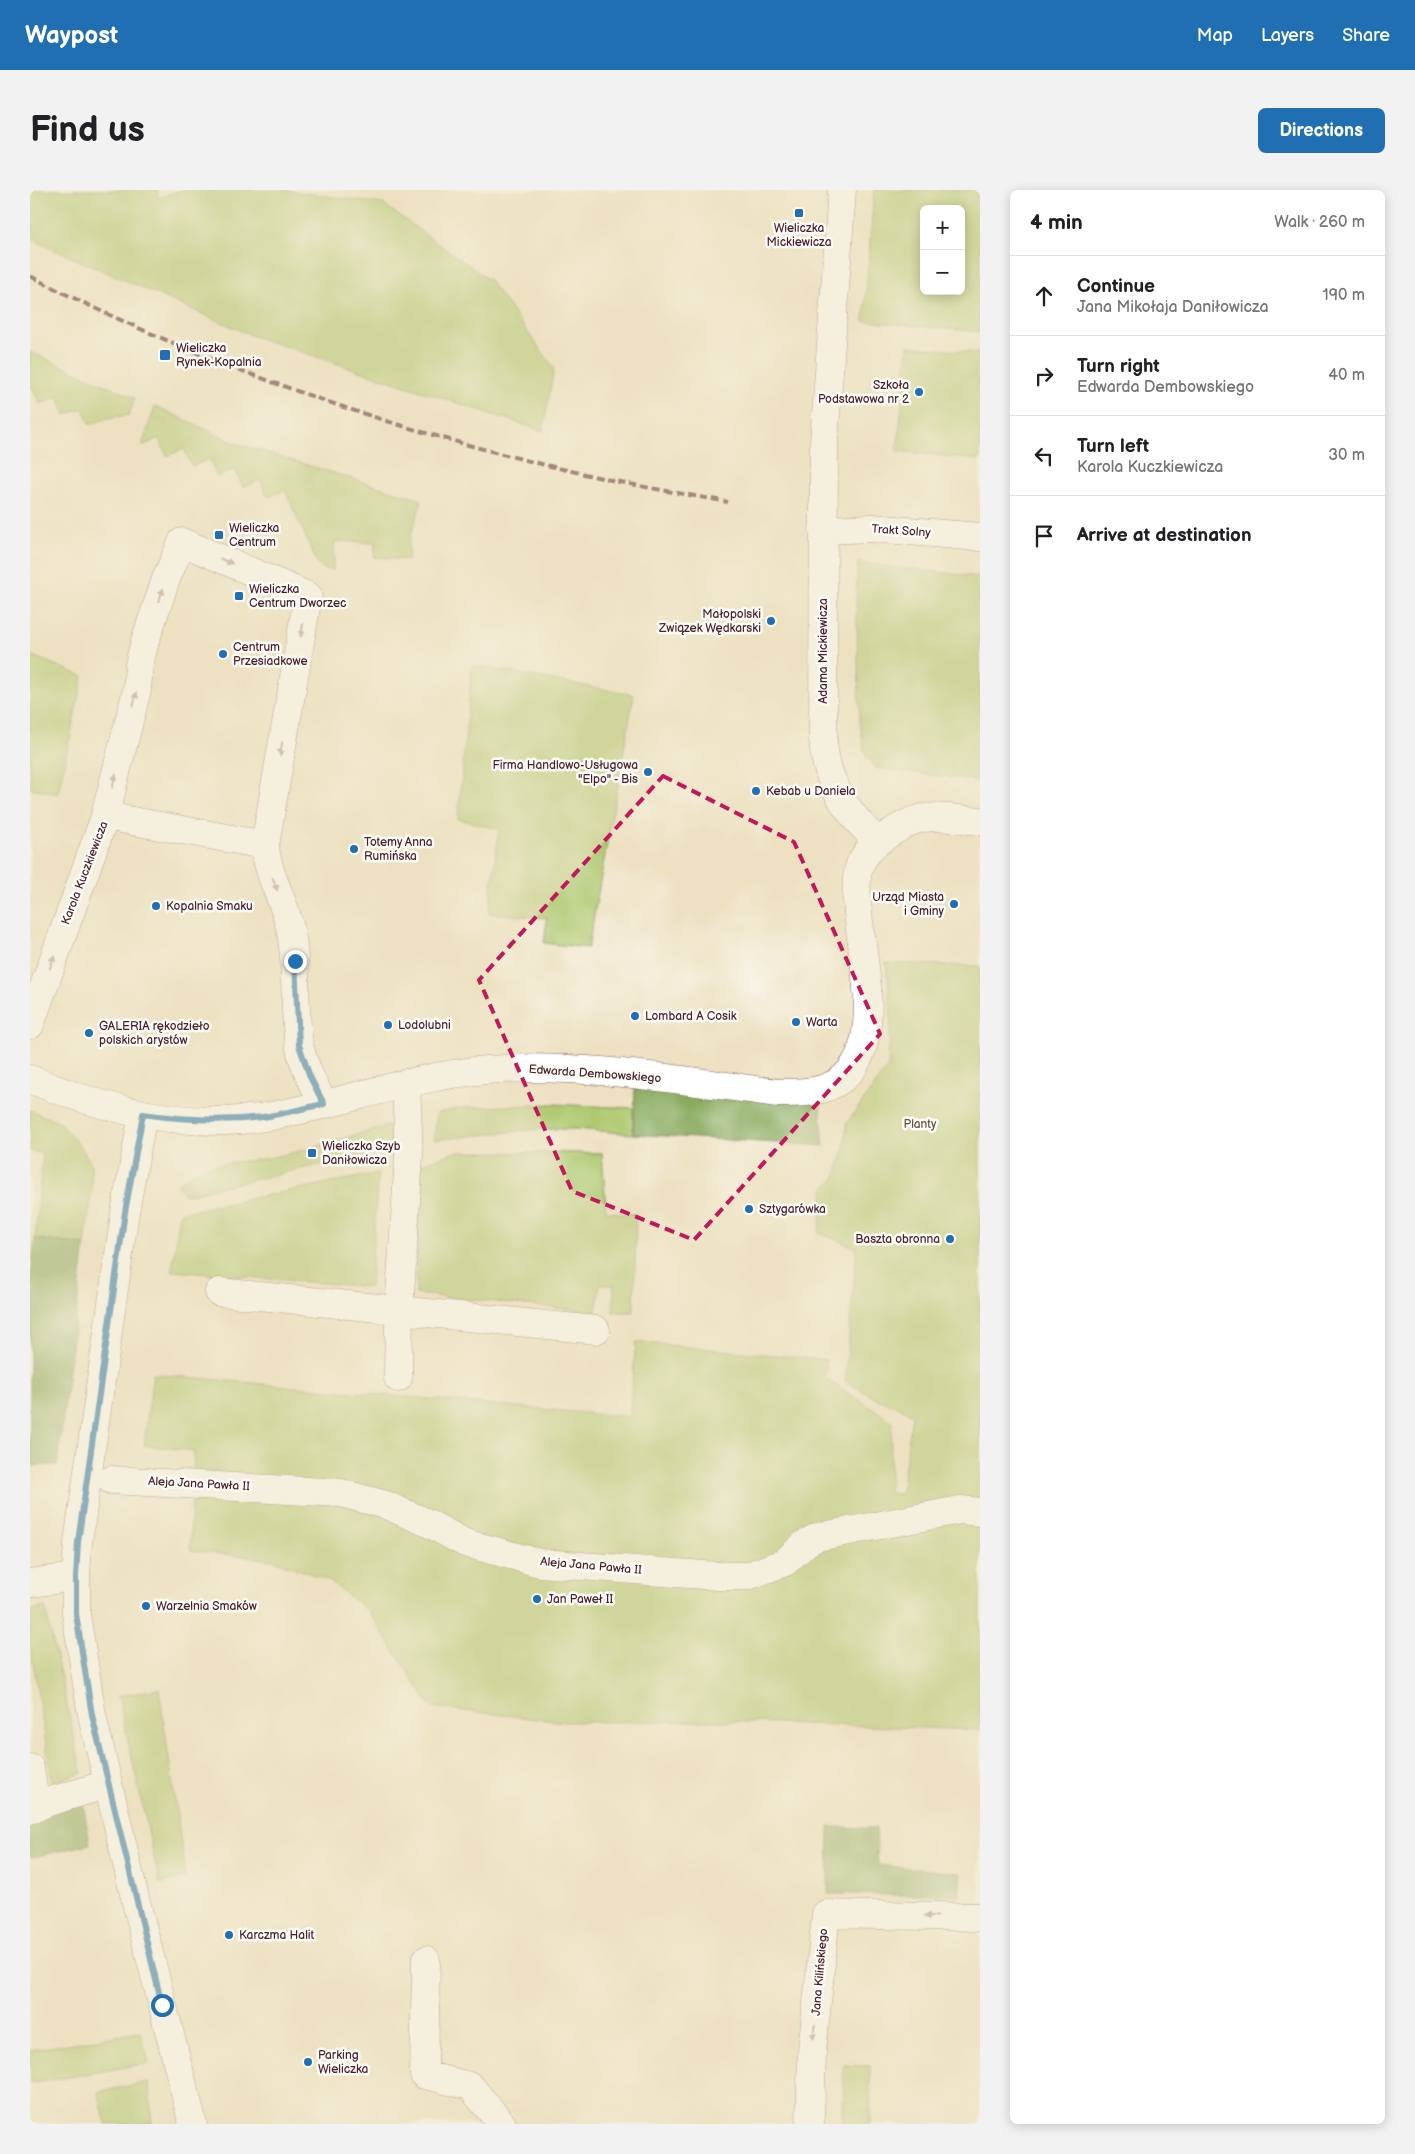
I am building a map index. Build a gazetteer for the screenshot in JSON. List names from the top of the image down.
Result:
{
  "streets": {
    "street": [
      "Trakt Solny",
      "Adama Mickiewicza",
      "Karola Kuczkiewicza",
      "Edwarda Dembowskiego",
      "Aleja Jana Pawła II",
      "Jana Kilińskiego"
    ]
  },
  "crossings": [
    ["Trakt Solny", "Adama Mickiewicza"],
    ["Adama Mickiewicza", "Edwarda Dembowskiego"]
  ],
  "one_way": ["Karola Kuczkiewicza"],
  "parks": ["Planty"],
  "places": {
    "transit": [
      "Wieliczka Mickiewicza",
      "Wieliczka Rynek-Kopalnia",
      "Wieliczka Centrum",
      "Wieliczka Centrum Dworzec",
      "Wieliczka Szyb Daniłowicza"
    ],
    "other": [
      "Szkoła Podstawowa nr 2",
      "Małopolski Związek Wędkarski",
      "Centrum Przesiadkowe",
      "Firma Handlowo-Usługowa \"Elpo\" - Bis",
      "Kebab u Daniela",
      "Totemy Anna Rumińska",
      "Urząd Miasta i Gminy",
      "Kopalnia Smaku",
      "Lombard A Cosik",
      "Warta",
      "Lodolubni",
      "GALERIA rękodzieło polskich arystów",
      "Sztygarówka",
      "Baszta obronna",
      "Jan Paweł II",
      "Warzelnia Smaków",
      "Karczma Halit",
      "Parking Wieliczka"
    ]
  },
  "page": {
    "header": "Waypost",
    "nav": ["Map", "Layers", "Share"],
    "buttons": "Directions",
    "title": "Find us",
    "heading": ["4 min", "Walk · 260 m"],
    "map_buttons": ["+", "−"],
    "list": [
      ["Continue", "Jana Mikołaja Daniłowicza", "190 m"],
      ["Turn right", "Edwarda Dembowskiego", "40 m"],
      ["Turn left", "Karola Kuczkiewicza", "30 m"],
      "Arrive at destination"
    ]
  }
}
